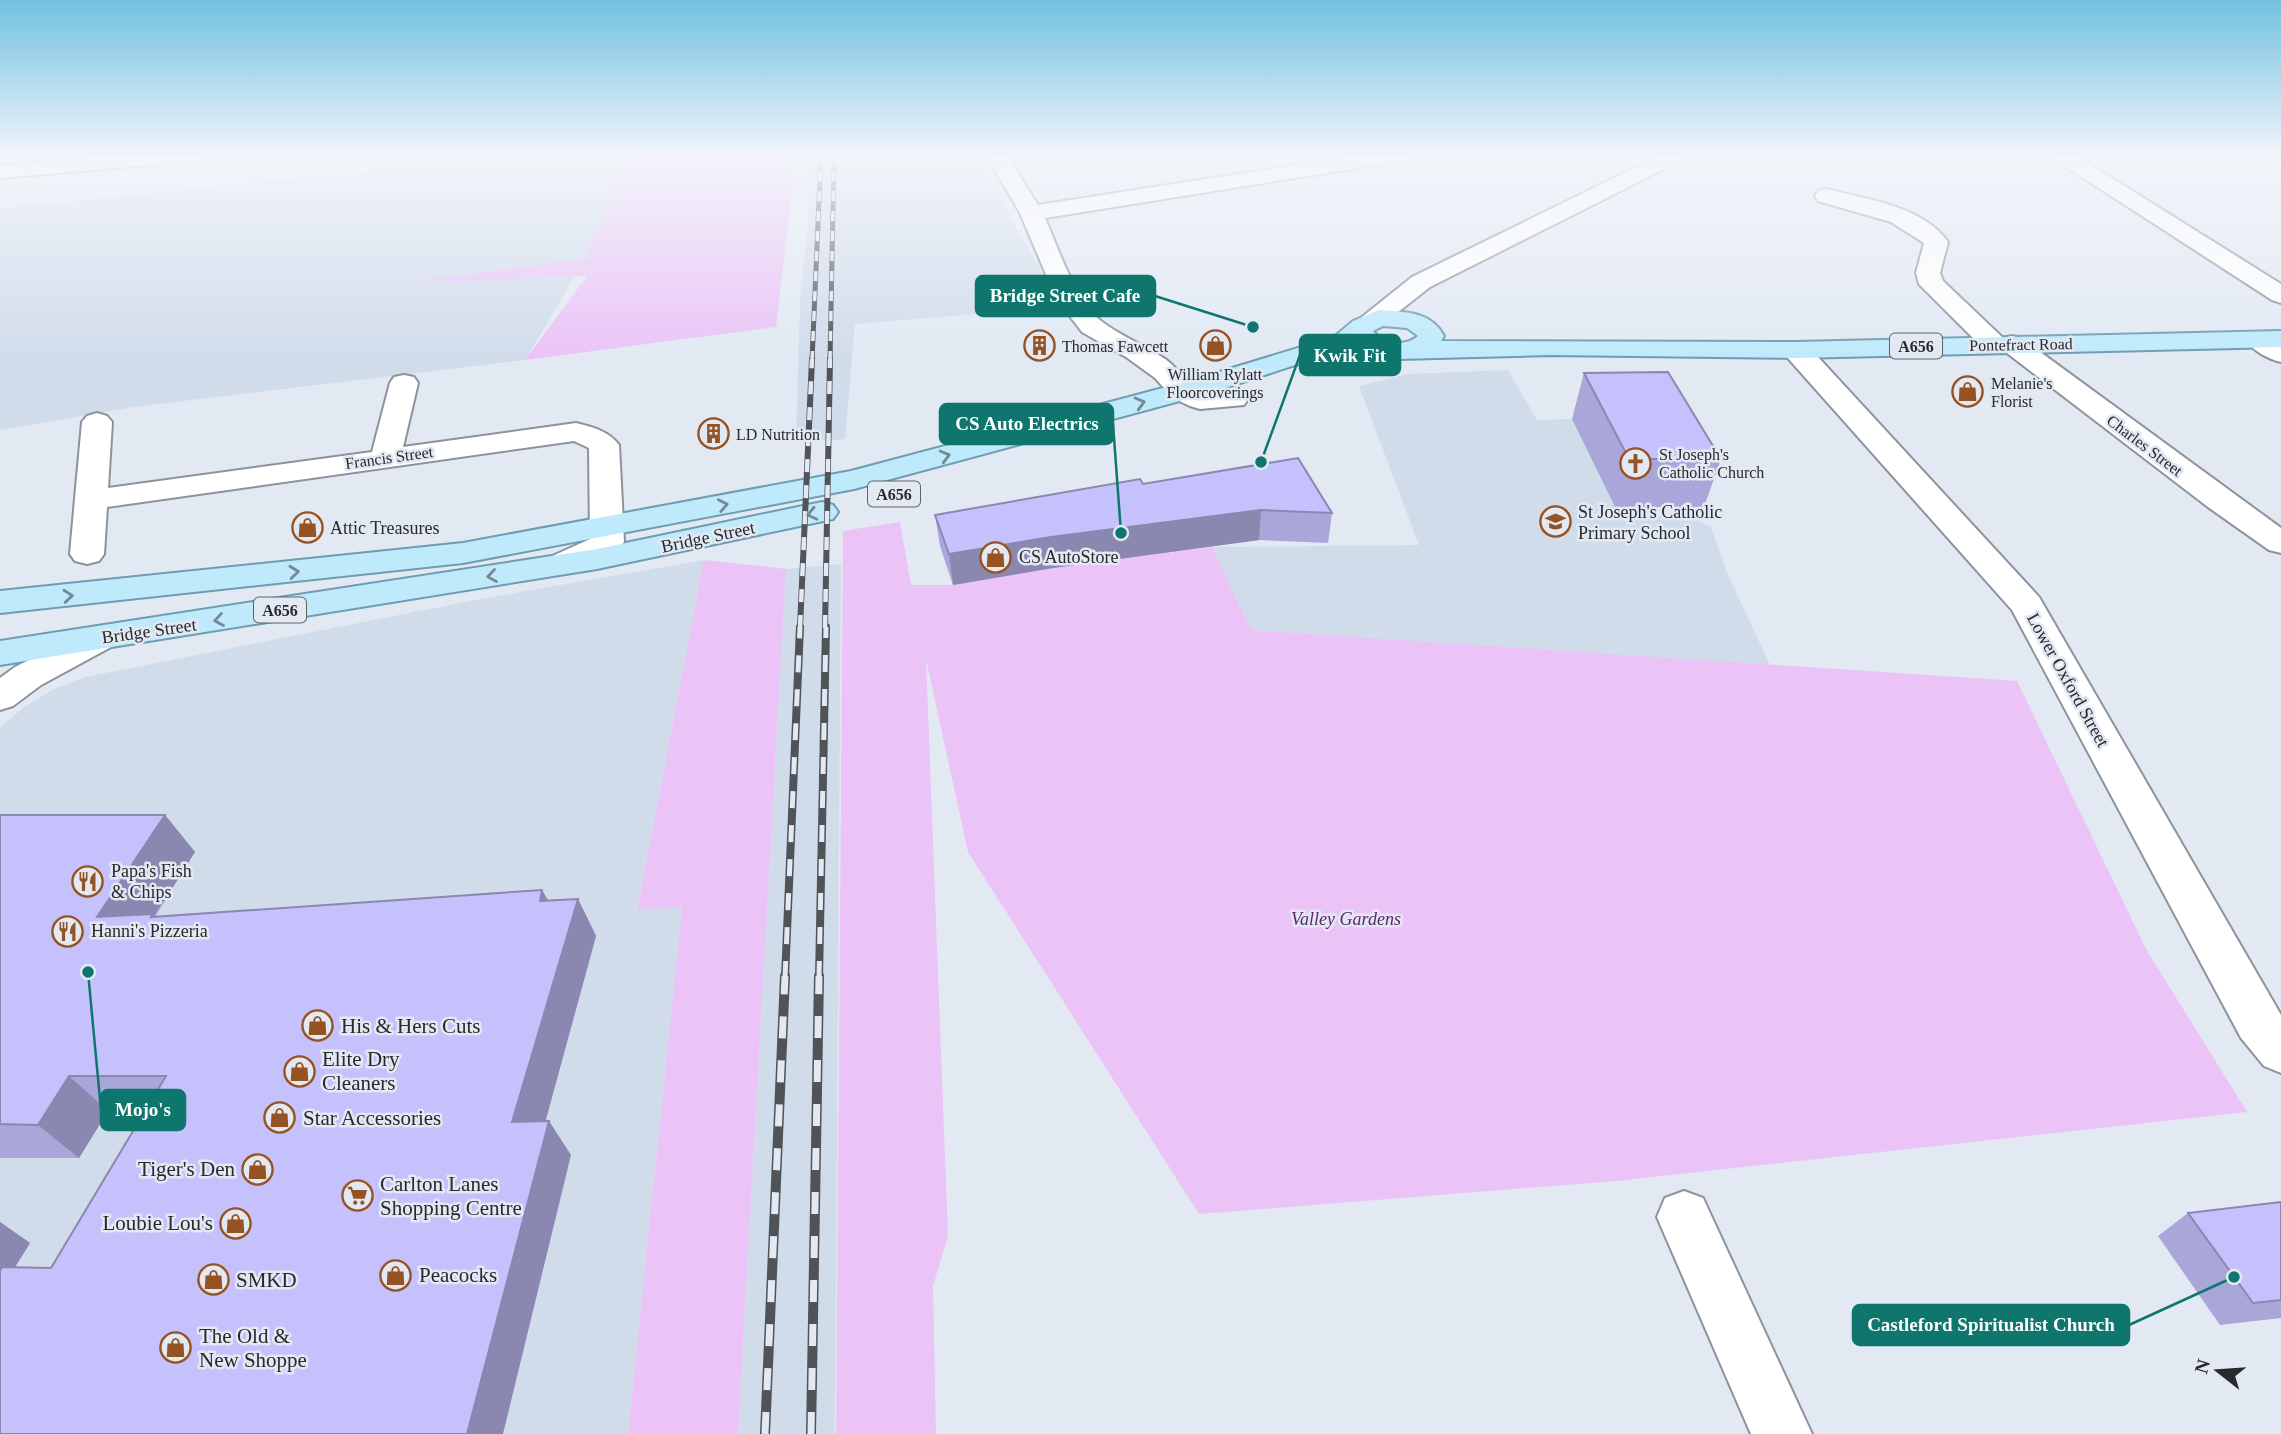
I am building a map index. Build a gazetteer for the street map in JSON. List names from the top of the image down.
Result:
{
  "streets": {
    "main road": ["Pontefract Road", "A656", "Bridge Street"],
    "street": ["Charles Street", "Francis Street", "Lower Oxford Street"]
  },
  "crossings": [
    ["Pontefract Road", "A656"],
    ["Pontefract Road", "Charles Street"],
    ["Pontefract Road", "Bridge Street"],
    ["Pontefract Road", "Lower Oxford Street"],
    ["A656", "Bridge Street"],
    ["Francis Street", "Bridge Street"]
  ],
  "parks": ["Valley Gardens"],
  "places": {
    "other": [
      "Bridge Street Cafe",
      "Kwik Fit",
      "CS Auto Electrics",
      "Mojo's",
      "Castleford Spiritualist Church"
    ],
    "shop": [
      "William Rylatt Floorcoverings",
      "Melanie's Florist",
      "Attic Treasures",
      "CS AutoStore",
      "His & Hers Cuts",
      "Elite Dry Cleaners",
      "Star Accessories",
      "Tiger's Den",
      "Loubie Lou's",
      "Peacocks",
      "SMKD",
      "The Old & New Shoppe"
    ],
    "building": ["Thomas Fawcett", "LD Nutrition"],
    "church": ["St Joseph's Catholic Church"],
    "school or university": ["St Joseph's Catholic Primary School"],
    "restaurant": ["Papa's Fish & Chips", "Hanni's Pizzeria"],
    "supermarket": ["Carlton Lanes Shopping Centre"]
  },
  "north": "left"
}
